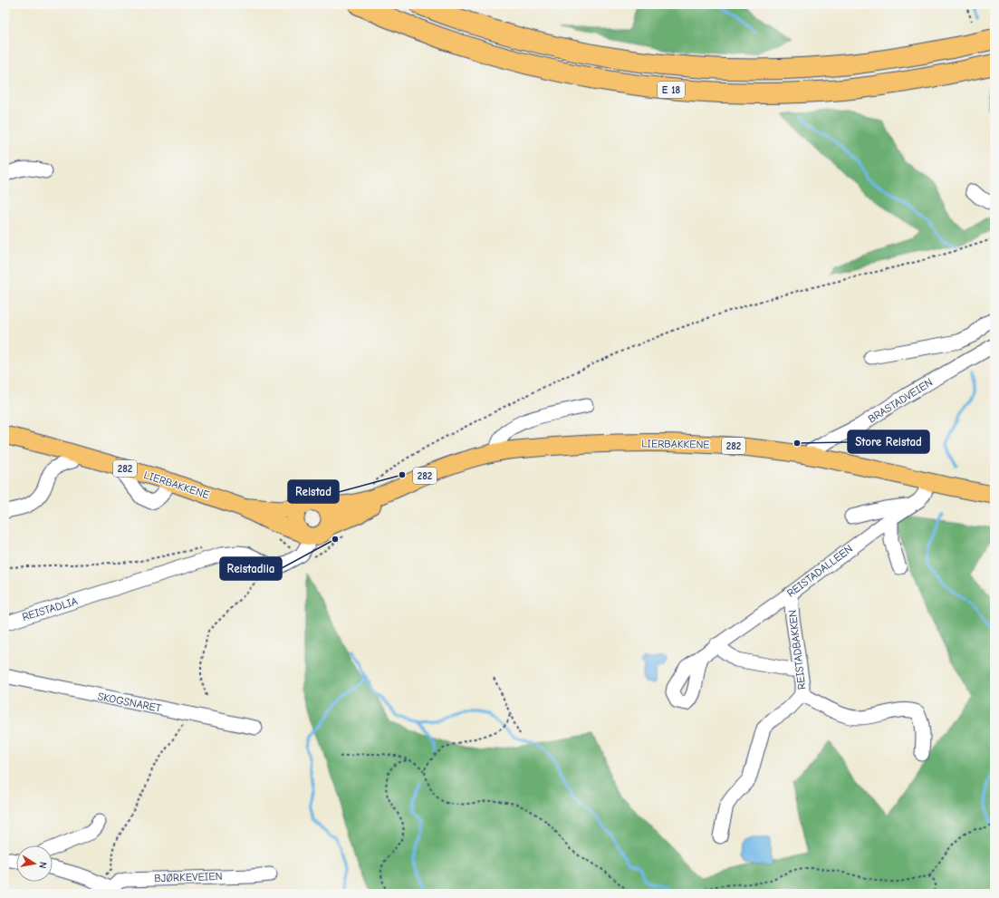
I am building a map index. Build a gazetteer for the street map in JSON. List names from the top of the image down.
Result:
{
  "streets": {
    "highway": ["E 18"],
    "main road": ["LIERBAKKENE", "282"],
    "street": [
      "BRASTADVEIEN",
      "REISTADALLEEN",
      "REISTADLIA",
      "REISTADBAKKEN",
      "SKOGSNARET",
      "BJØRKEVEIEN"
    ]
  },
  "crossings": [
    ["BRASTADVEIEN", "LIERBAKKENE"],
    ["LIERBAKKENE", "282"],
    ["LIERBAKKENE", "REISTADALLEEN"],
    ["REISTADALLEEN", "REISTADBAKKEN"]
  ],
  "places": ["Store Reistad", "Reistad", "Reistadlia"],
  "north": "right"
}
